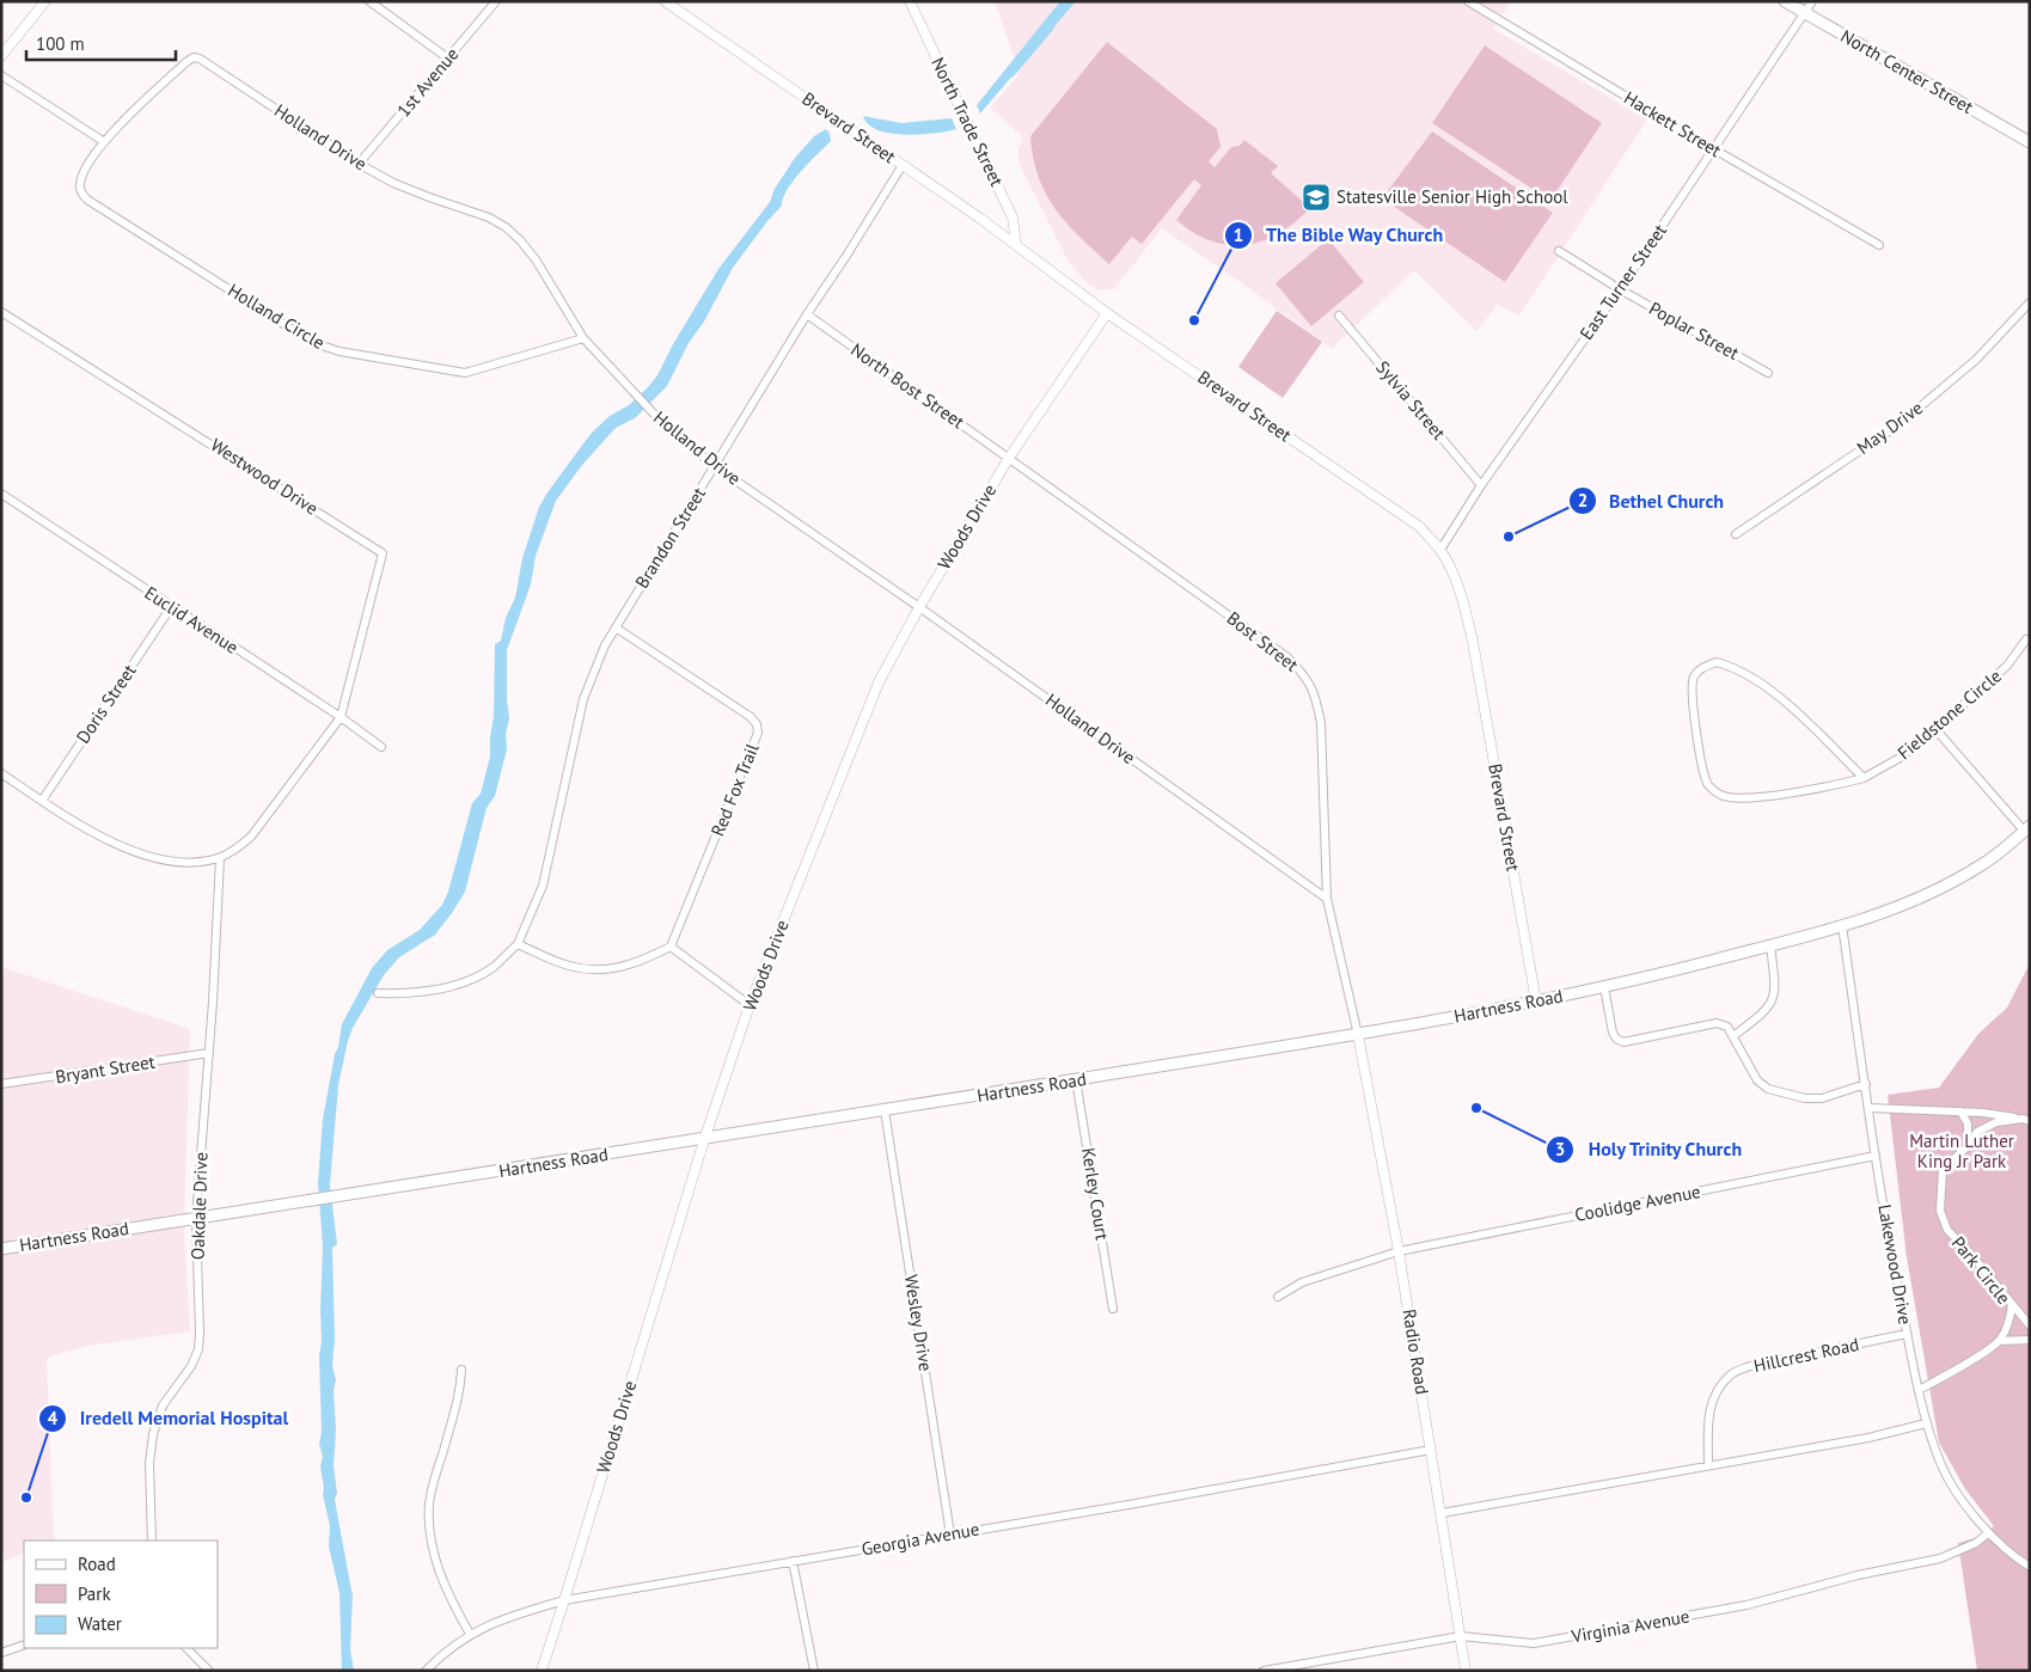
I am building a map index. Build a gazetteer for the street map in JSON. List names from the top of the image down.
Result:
{
  "streets": {
    "main road": ["North Center Street", "Hartness Road"],
    "street": [
      "1st Avenue",
      "North Trade Street",
      "Hackett Street",
      "Brevard Street",
      "Holland Drive",
      "East Turner Street",
      "Holland Circle",
      "Poplar Street",
      "North Bost Street",
      "Sylvia Street",
      "May Drive",
      "Westwood Drive",
      "Woods Drive",
      "Brandon Street",
      "Euclid Avenue",
      "Bost Street",
      "Doris Street",
      "Fieldstone Circle",
      "Red Fox Trail",
      "Bryant Street",
      "Kerley Court",
      "Coolidge Avenue",
      "Oakdale Drive",
      "Lakewood Drive",
      "Park Circle",
      "Wesley Drive",
      "Radio Road",
      "Hillcrest Road",
      "Georgia Avenue",
      "Virginia Avenue"
    ]
  },
  "crossings": [
    ["North Center Street", "East Turner Street"],
    ["1st Avenue", "Holland Drive"],
    ["North Trade Street", "Brevard Street"],
    ["Hackett Street", "East Turner Street"],
    ["Brevard Street", "East Turner Street"],
    ["Brevard Street", "Woods Drive"],
    ["Brevard Street", "Brandon Street"],
    ["Brevard Street", "Hartness Road"],
    ["Holland Drive", "Holland Circle"],
    ["Holland Drive", "Woods Drive"],
    ["Holland Drive", "Brandon Street"],
    ["Holland Drive", "Bost Street"],
    ["East Turner Street", "Poplar Street"],
    ["East Turner Street", "Sylvia Street"],
    ["North Bost Street", "Woods Drive"],
    ["North Bost Street", "Brandon Street"],
    ["North Bost Street", "Bost Street"],
    ["Westwood Drive", "Euclid Avenue"],
    ["Woods Drive", "Bost Street"],
    ["Woods Drive", "Hartness Road"],
    ["Woods Drive", "Georgia Avenue"],
    ["Brandon Street", "Red Fox Trail"],
    ["Euclid Avenue", "Doris Street"],
    ["Bost Street", "Hartness Road"],
    ["Bost Street", "Radio Road"],
    ["Hartness Road", "Kerley Court"],
    ["Hartness Road", "Oakdale Drive"],
    ["Hartness Road", "Lakewood Drive"],
    ["Hartness Road", "Wesley Drive"],
    ["Hartness Road", "Radio Road"],
    ["Bryant Street", "Oakdale Drive"],
    ["Coolidge Avenue", "Lakewood Drive"],
    ["Coolidge Avenue", "Radio Road"],
    ["Lakewood Drive", "Hillcrest Road"],
    ["Lakewood Drive", "Virginia Avenue"],
    ["Wesley Drive", "Georgia Avenue"],
    ["Radio Road", "Georgia Avenue"],
    ["Radio Road", "Virginia Avenue"]
  ],
  "parks": ["Martin Luther King Jr Park"],
  "places": {
    "school or university": ["Statesville Senior High School"],
    "other": [
      "The Bible Way Church",
      "Bethel Church",
      "Holy Trinity Church",
      "Iredell Memorial Hospital"
    ]
  },
  "legend": ["Road", "Park", "Water"],
  "scale_bar": "100 m"
}
